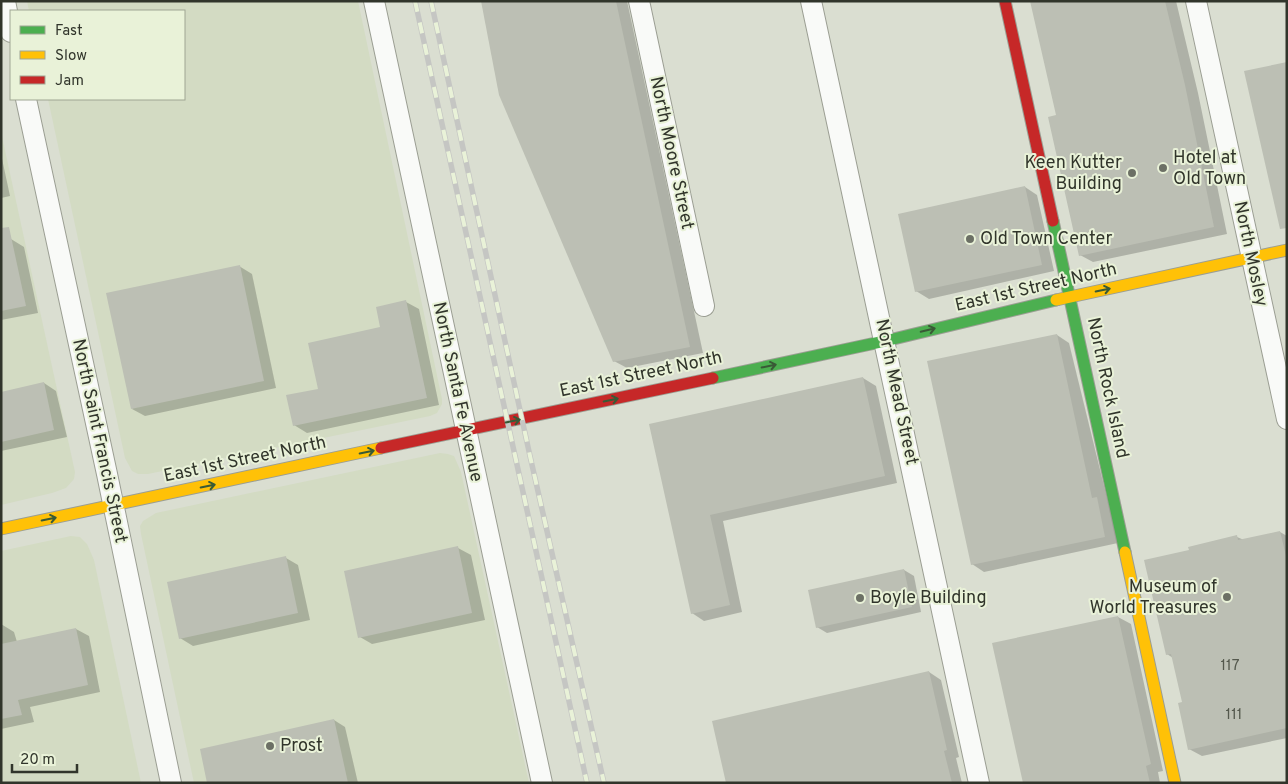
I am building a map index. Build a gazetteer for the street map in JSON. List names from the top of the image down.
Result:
{
  "streets": {
    "street": [
      "North Moore Street",
      "North Mosley",
      "East 1st Street North",
      "North Rock Island",
      "North Santa Fe Avenue",
      "North Mead Street",
      "North Saint Francis Street"
    ]
  },
  "crossings": [
    ["North Mosley", "East 1st Street North"],
    ["East 1st Street North", "North Rock Island"],
    ["East 1st Street North", "North Santa Fe Avenue"],
    ["East 1st Street North", "North Mead Street"],
    ["East 1st Street North", "North Saint Francis Street"]
  ],
  "one_way": ["East 1st Street North"],
  "places": [
    "Hotel at Old Town",
    "Keen Kutter Building",
    "Old Town Center",
    "Museum of World Treasures",
    "Boyle Building",
    "Prost"
  ],
  "house_numbers": ["117", "111"],
  "legend": ["Fast", "Slow", "Jam"],
  "scale_bar": "20 m"
}
